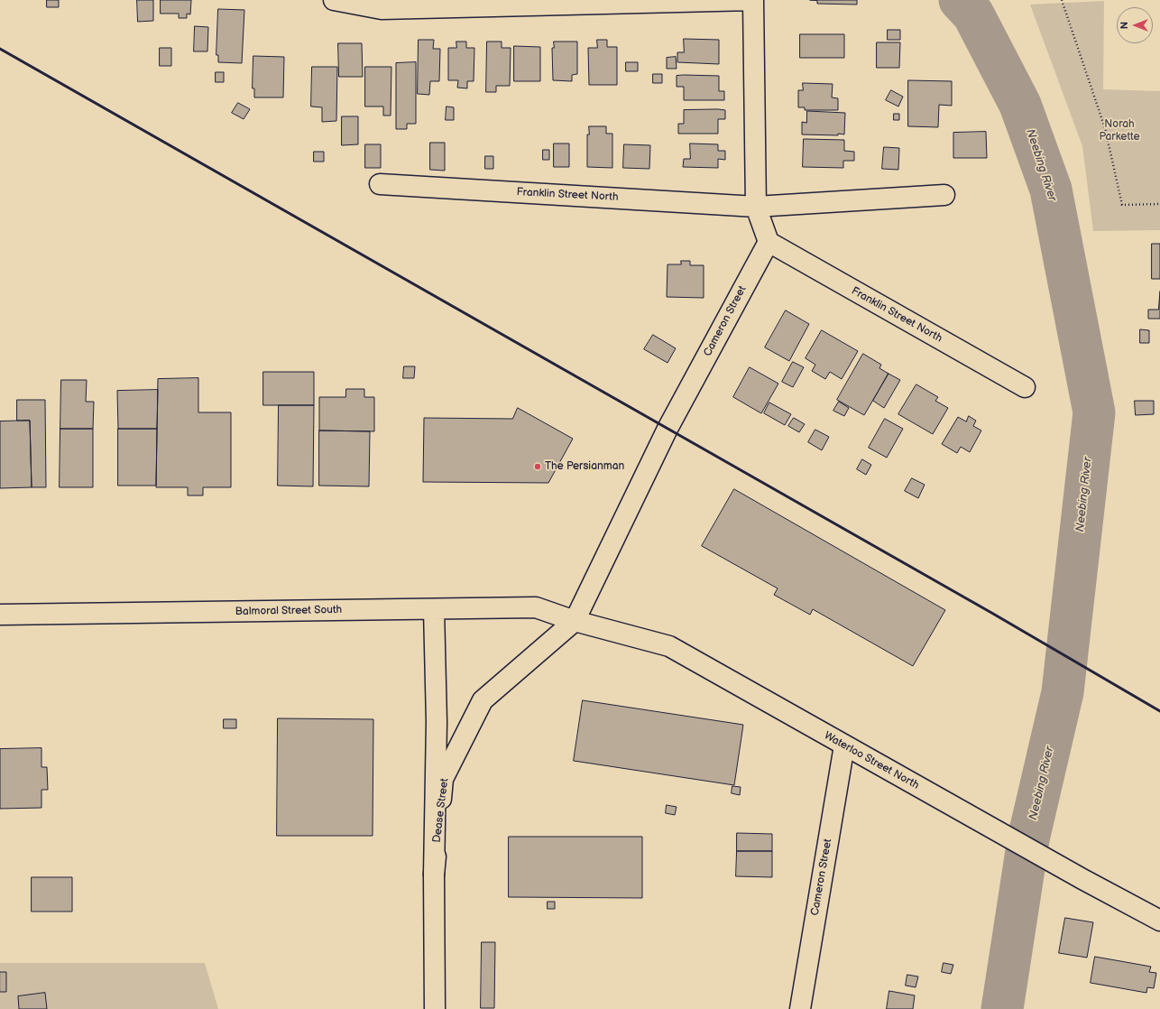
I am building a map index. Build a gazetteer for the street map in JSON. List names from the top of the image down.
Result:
{
  "streets": {
    "street": [
      "Franklin Street North",
      "Cameron Street",
      "Balmoral Street South",
      "Waterloo Street North",
      "Dease Street"
    ]
  },
  "crossings": [
    ["Franklin Street North", "Cameron Street"],
    ["Cameron Street", "Balmoral Street South"],
    ["Cameron Street", "Waterloo Street North"],
    ["Cameron Street", "Dease Street"],
    ["Balmoral Street South", "Waterloo Street North"],
    ["Balmoral Street South", "Dease Street"],
    ["Waterloo Street North", "Dease Street"]
  ],
  "water": ["Neebing River"],
  "parks": ["Norah Parkette"],
  "places": ["The Persianman"],
  "north": "left"
}
